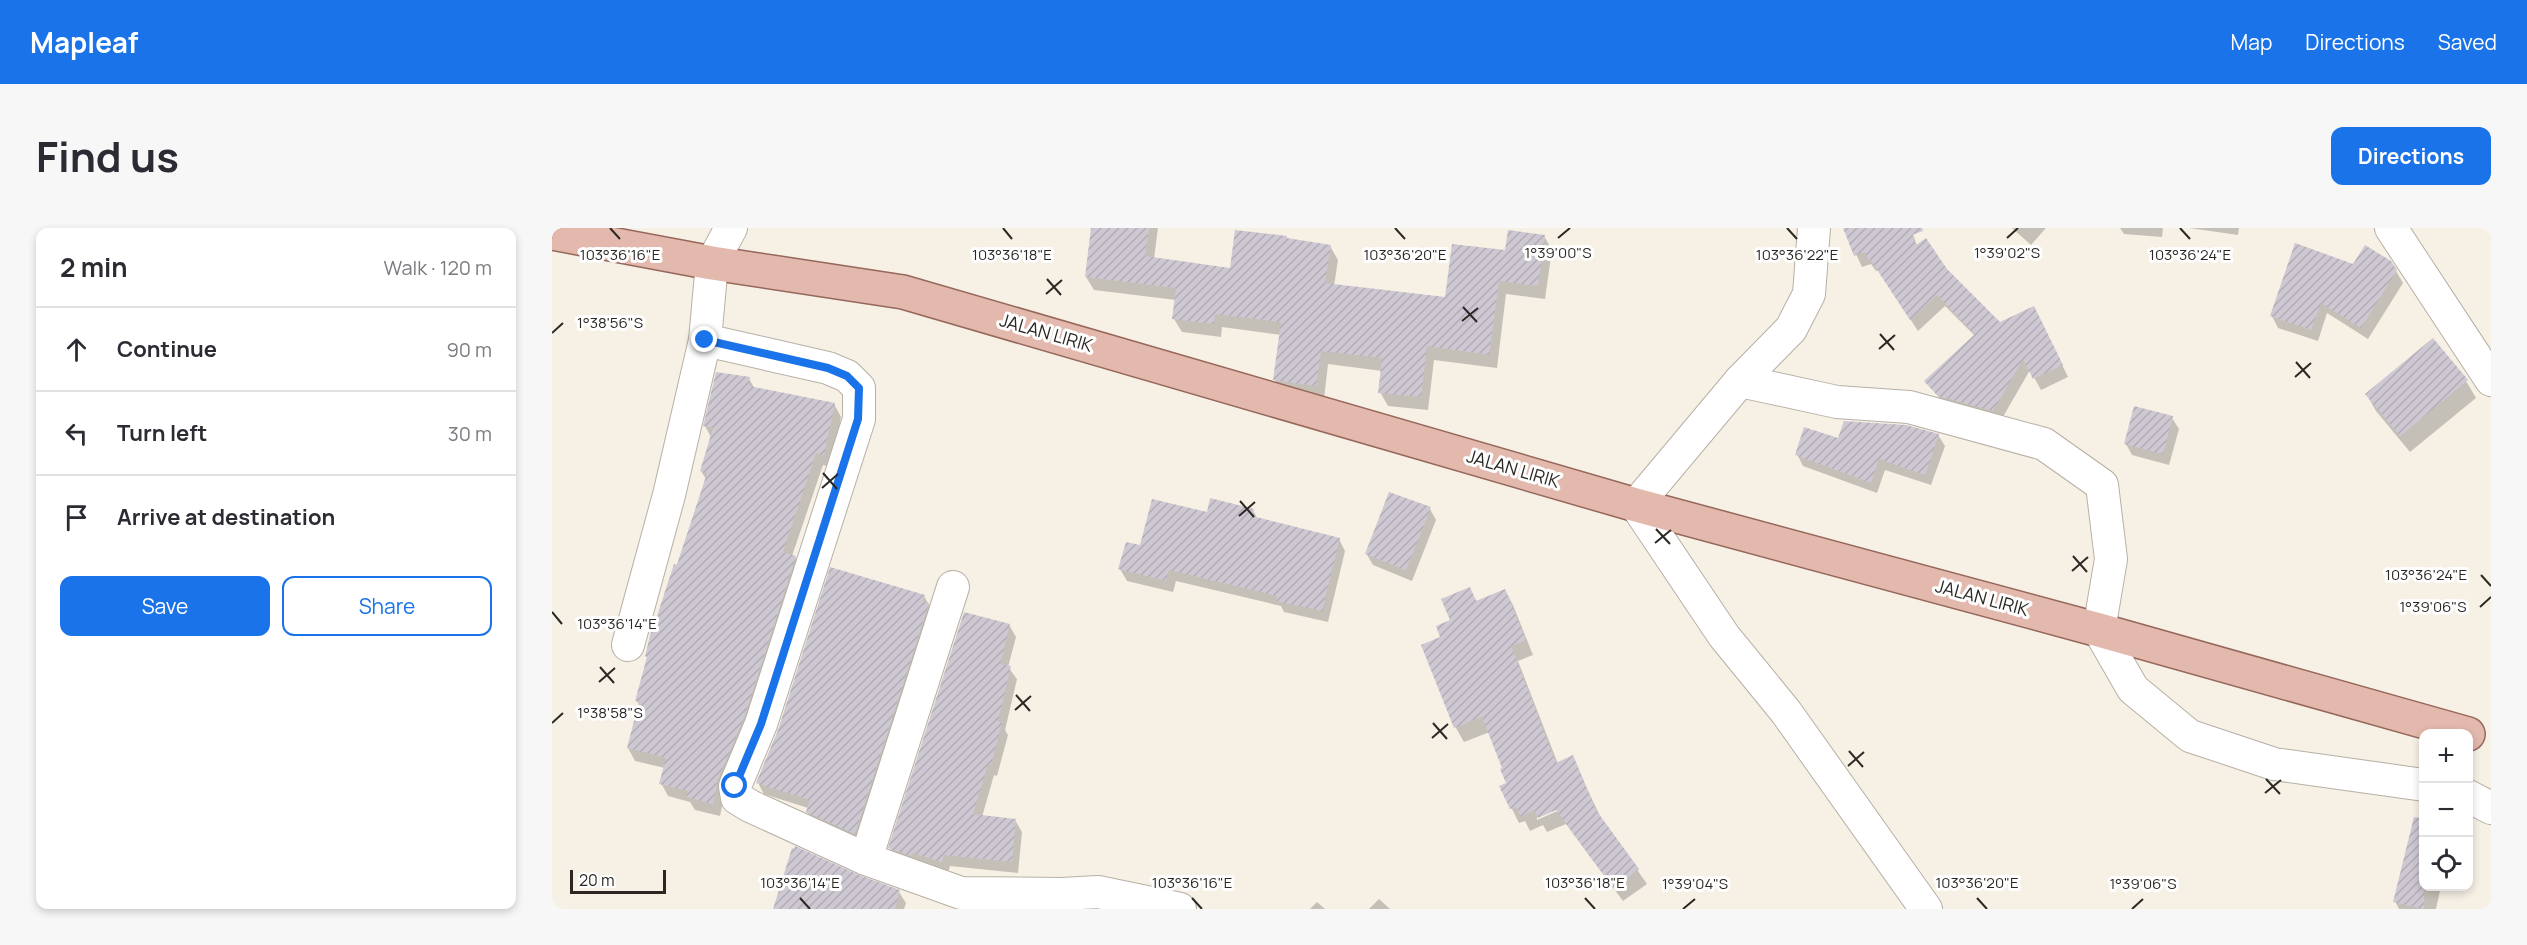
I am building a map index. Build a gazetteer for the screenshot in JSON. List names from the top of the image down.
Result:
{
  "streets": {
    "main road": ["JALAN LIRIK"]
  },
  "scale_bar": "20 m",
  "page": {
    "header": "Mapleaf",
    "nav": ["Map", "Directions", "Saved"],
    "title": "Find us",
    "buttons": [
      "Directions",
      ["Save", "Share"]
    ],
    "heading": ["2 min", "Walk · 120 m"],
    "list": [
      ["Continue", "90 m"],
      ["Turn left", "30 m"],
      "Arrive at destination"
    ],
    "map_buttons": ["+", "−"],
    "scale": "20 m"
  },
  "coordinates": [
    "1°39'00\"S",
    "1°39'02\"S",
    "103°36'22\"E",
    "103°36'16\"E",
    "103°36'18\"E",
    "103°36'20\"E",
    "103°36'24\"E",
    "1°38'56\"S",
    "1°39'06\"S",
    "103°36'14\"E",
    "1°38'58\"S",
    "1°39'04\"S"
  ]
}
